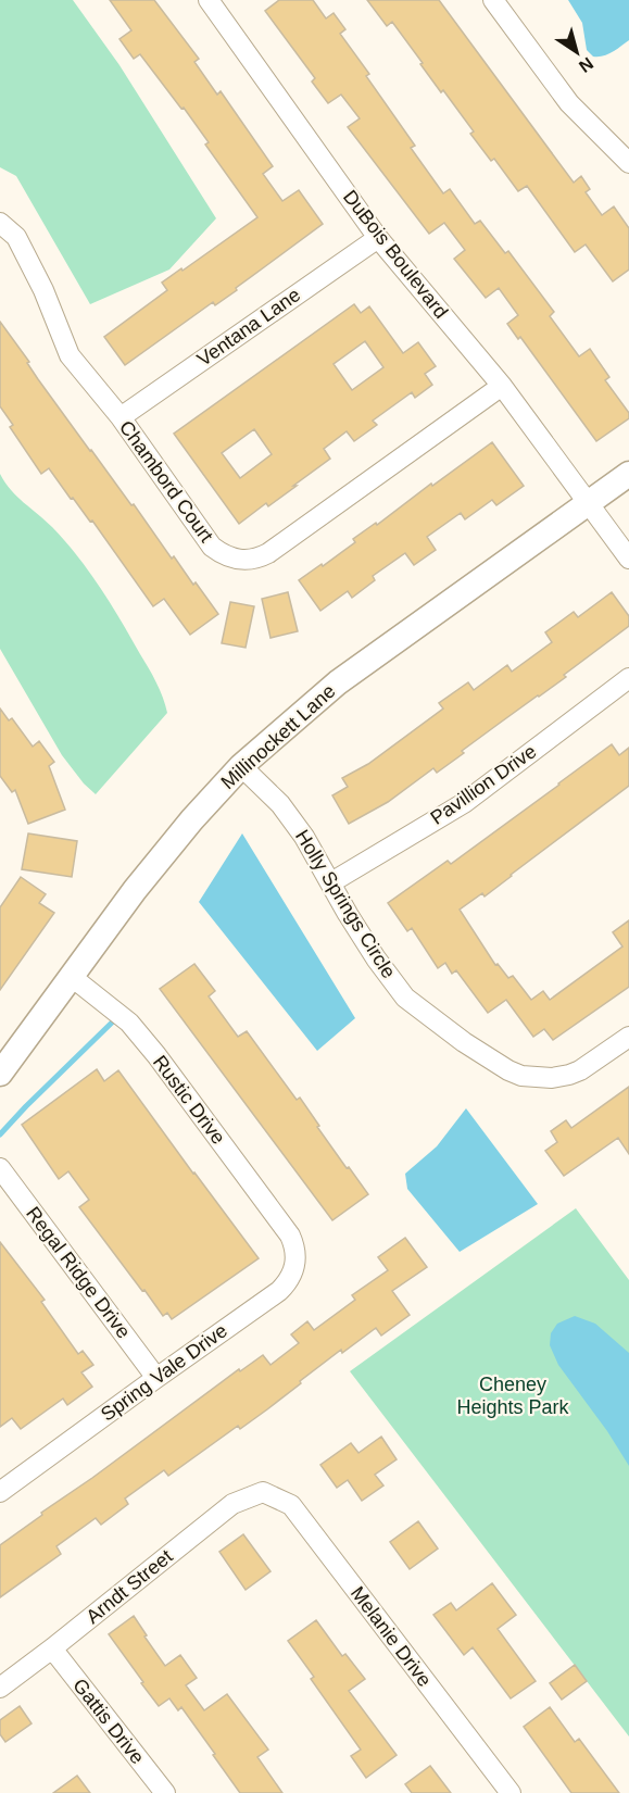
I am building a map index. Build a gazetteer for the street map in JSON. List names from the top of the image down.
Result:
{
  "streets": {
    "street": [
      "DuBois Boulevard",
      "Ventana Lane",
      "Chambord Court",
      "Millinockett Lane",
      "Pavillion Drive",
      "Holly Springs Circle",
      "Rustic Drive",
      "Regal Ridge Drive",
      "Spring Vale Drive",
      "Arndt Street",
      "Melanie Drive",
      "Gattis Drive"
    ]
  },
  "crossings": [
    ["DuBois Boulevard", "Ventana Lane"],
    ["DuBois Boulevard", "Chambord Court"],
    ["DuBois Boulevard", "Millinockett Lane"],
    ["Ventana Lane", "Chambord Court"],
    ["Millinockett Lane", "Holly Springs Circle"],
    ["Millinockett Lane", "Rustic Drive"],
    ["Pavillion Drive", "Holly Springs Circle"],
    ["Rustic Drive", "Spring Vale Drive"],
    ["Regal Ridge Drive", "Spring Vale Drive"],
    ["Arndt Street", "Melanie Drive"],
    ["Arndt Street", "Gattis Drive"]
  ],
  "parks": ["Cheney Heights Park"],
  "north": "bottom right"
}
